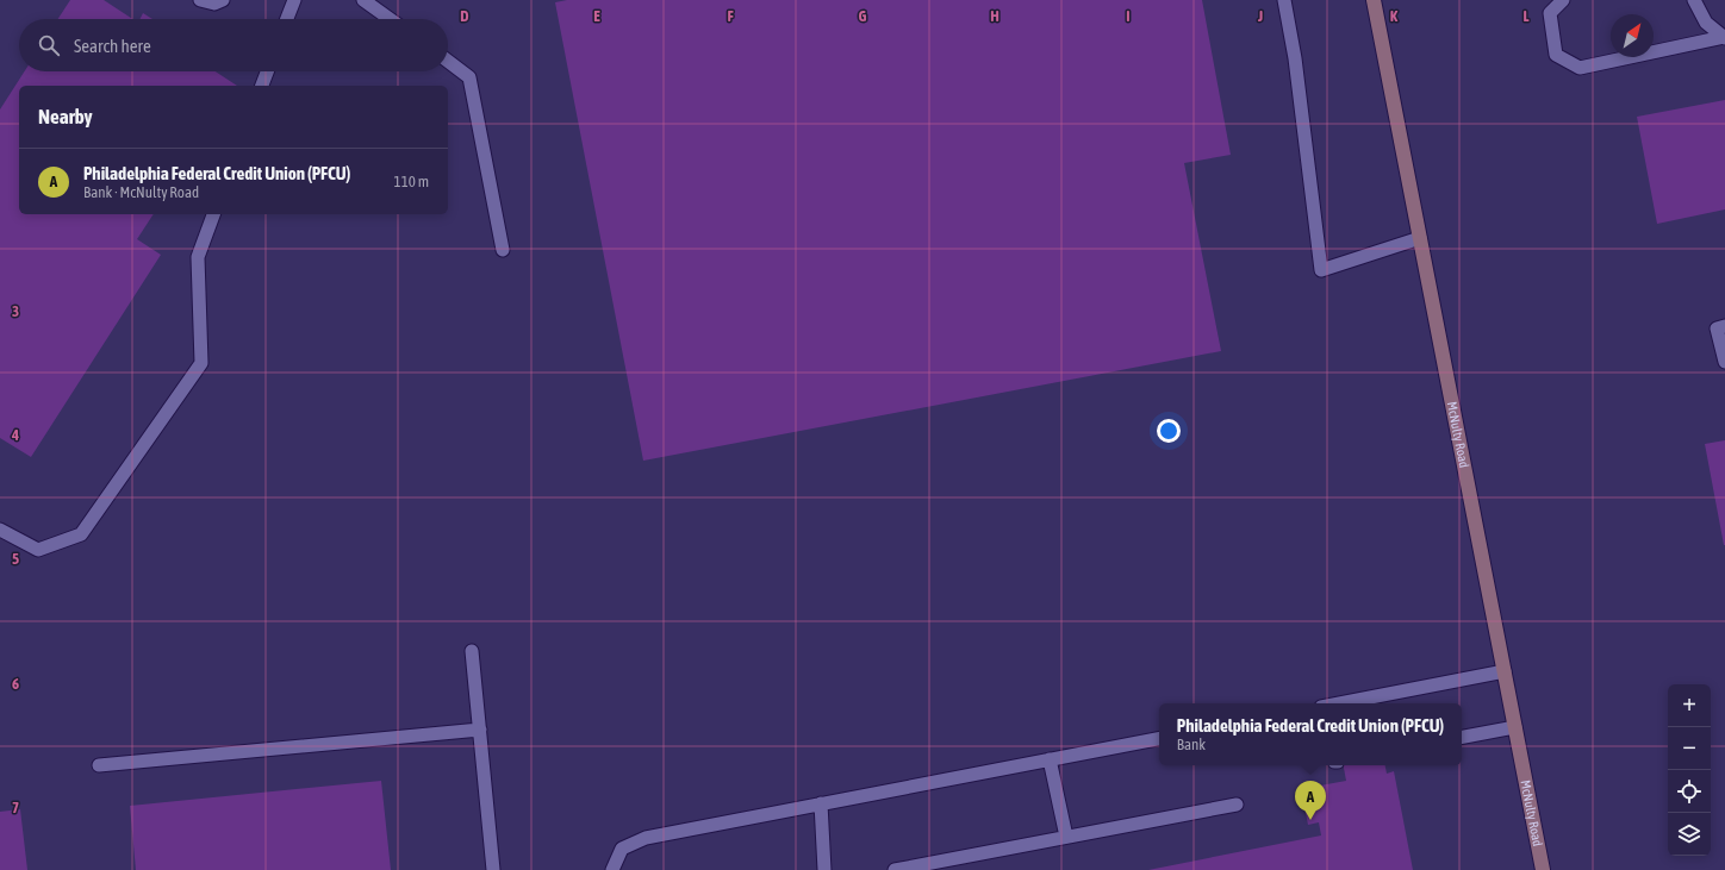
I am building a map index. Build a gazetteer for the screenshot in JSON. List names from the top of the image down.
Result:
{
  "streets": {
    "street": ["McNulty Road"]
  },
  "north": "top right",
  "page": {
    "search": "Search here",
    "heading": "Nearby",
    "list": [
      {
        "mark": "A",
        "name": "Philadelphia Federal Credit Union (PFCU)",
        "note": "Bank · McNulty Road",
        "value": "110 m"
      }
    ],
    "map_buttons": ["+", "−"],
    "popup": ["Philadelphia Federal Credit Union (PFCU)", "Bank"],
    "pins": "A"
  },
  "grid": {
    "columns": [
      "D",
      "E",
      "F",
      "G",
      "H",
      "I",
      "J",
      "K",
      "L"
    ],
    "rows": [
      "3",
      "4",
      "5",
      "6",
      "7"
    ]
  }
}
